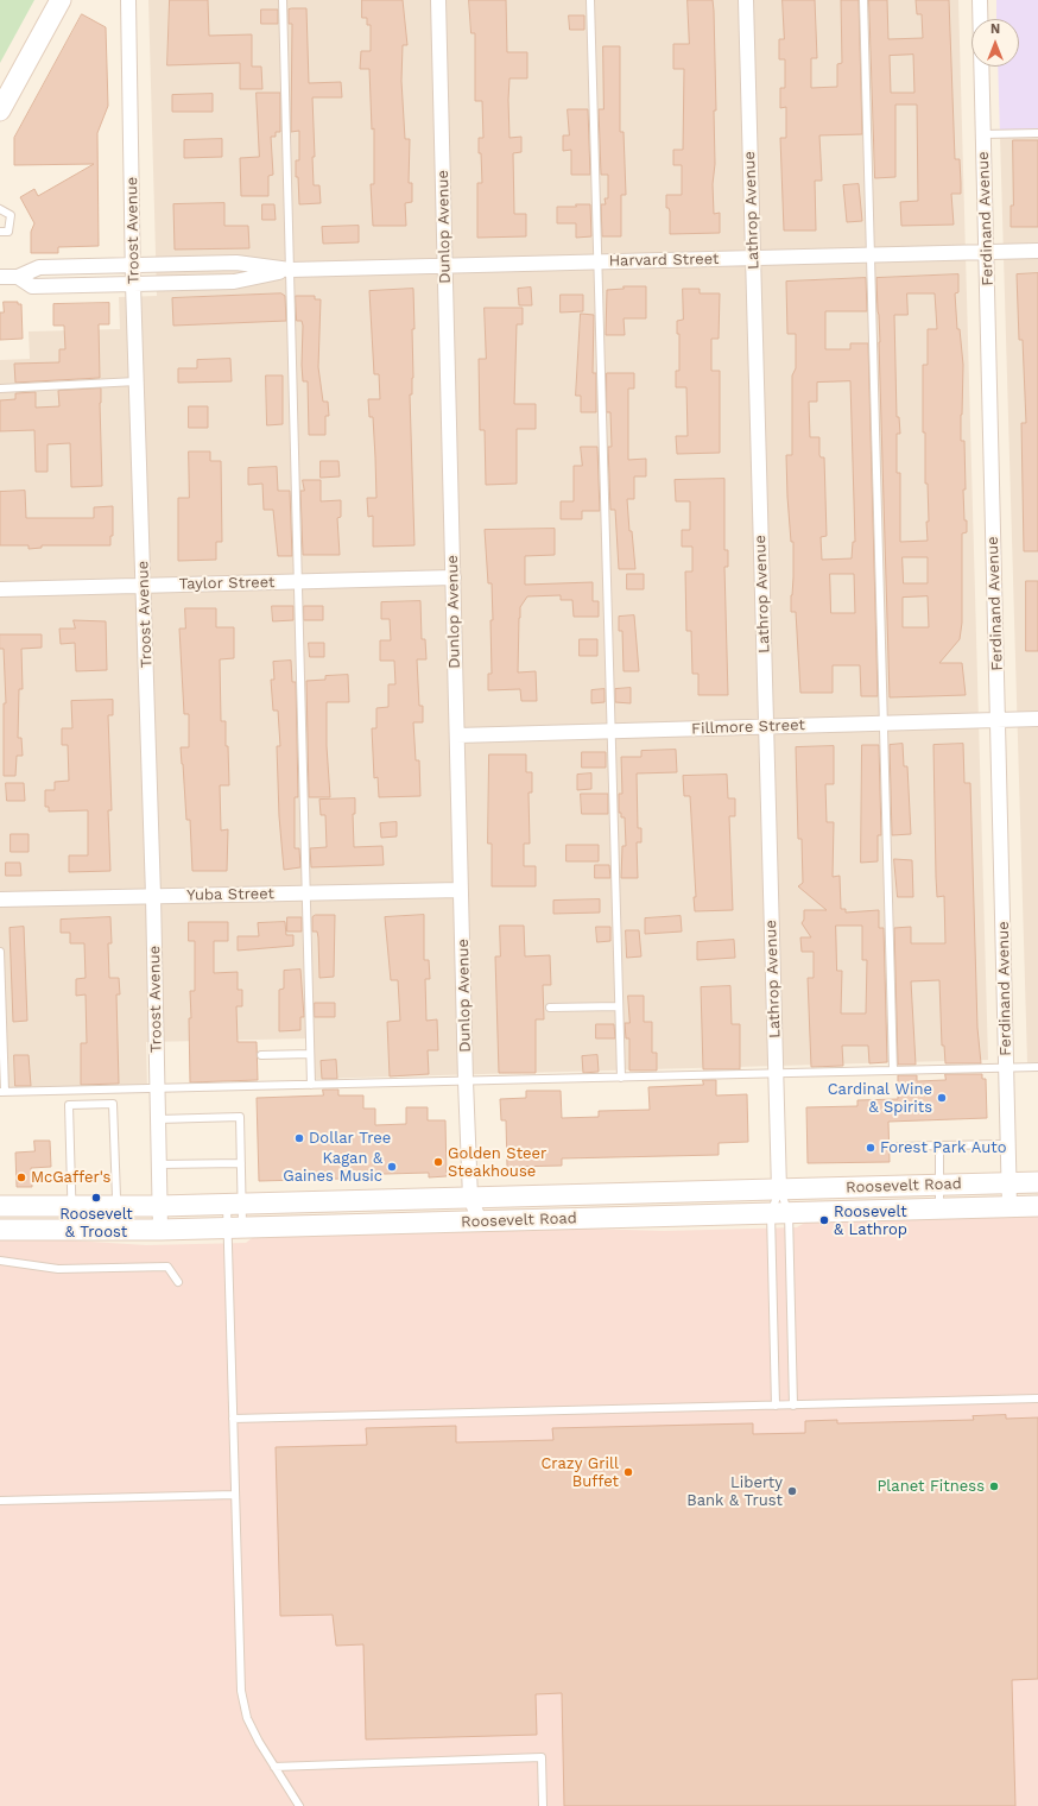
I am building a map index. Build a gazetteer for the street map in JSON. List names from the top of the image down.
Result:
{
  "streets": {
    "main road": ["Roosevelt Road"],
    "street": [
      "Lathrop Avenue",
      "Ferdinand Avenue",
      "Dunlop Avenue",
      "Troost Avenue",
      "Harvard Street",
      "Taylor Street",
      "Fillmore Street",
      "Yuba Street"
    ]
  },
  "crossings": [
    ["Lathrop Avenue", "Harvard Street"],
    ["Lathrop Avenue", "Fillmore Street"],
    ["Lathrop Avenue", "Roosevelt Road"],
    ["Ferdinand Avenue", "Harvard Street"],
    ["Ferdinand Avenue", "Fillmore Street"],
    ["Ferdinand Avenue", "Roosevelt Road"],
    ["Dunlop Avenue", "Harvard Street"],
    ["Dunlop Avenue", "Taylor Street"],
    ["Dunlop Avenue", "Fillmore Street"],
    ["Dunlop Avenue", "Yuba Street"],
    ["Dunlop Avenue", "Roosevelt Road"],
    ["Troost Avenue", "Harvard Street"],
    ["Troost Avenue", "Taylor Street"],
    ["Troost Avenue", "Yuba Street"],
    ["Troost Avenue", "Roosevelt Road"]
  ],
  "places": [
    "Cardinal Wine & Spirits",
    "Dollar Tree",
    "Forest Park Auto",
    "Golden Steer Steakhouse",
    "Kagan & Gaines Music",
    "McGaffer's",
    "Roosevelt & Troost",
    "Roosevelt & Lathrop",
    "Crazy Grill Buffet",
    "Planet Fitness",
    "Liberty Bank & Trust"
  ],
  "north": "top"
}
